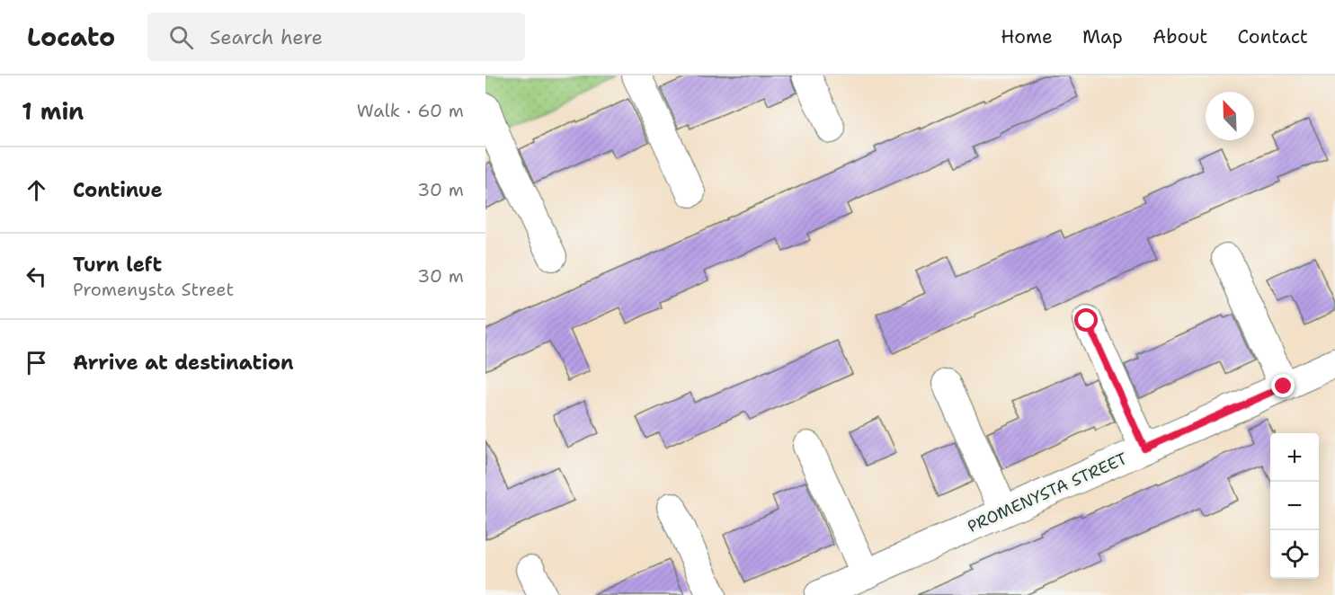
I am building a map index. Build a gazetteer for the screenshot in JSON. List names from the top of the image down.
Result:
{
  "streets": {
    "street": ["PROMENYSTA STREET"]
  },
  "north": "top left",
  "page": {
    "header": "Locato",
    "search": "Search here",
    "nav": [
      "Home",
      "Map",
      "About",
      "Contact"
    ],
    "heading": ["1 min", "Walk · 60 m"],
    "list": [
      ["Continue", "30 m"],
      ["Turn left", "Promenysta Street", "30 m"],
      "Arrive at destination"
    ],
    "map_buttons": ["+", "−"]
  }
}
